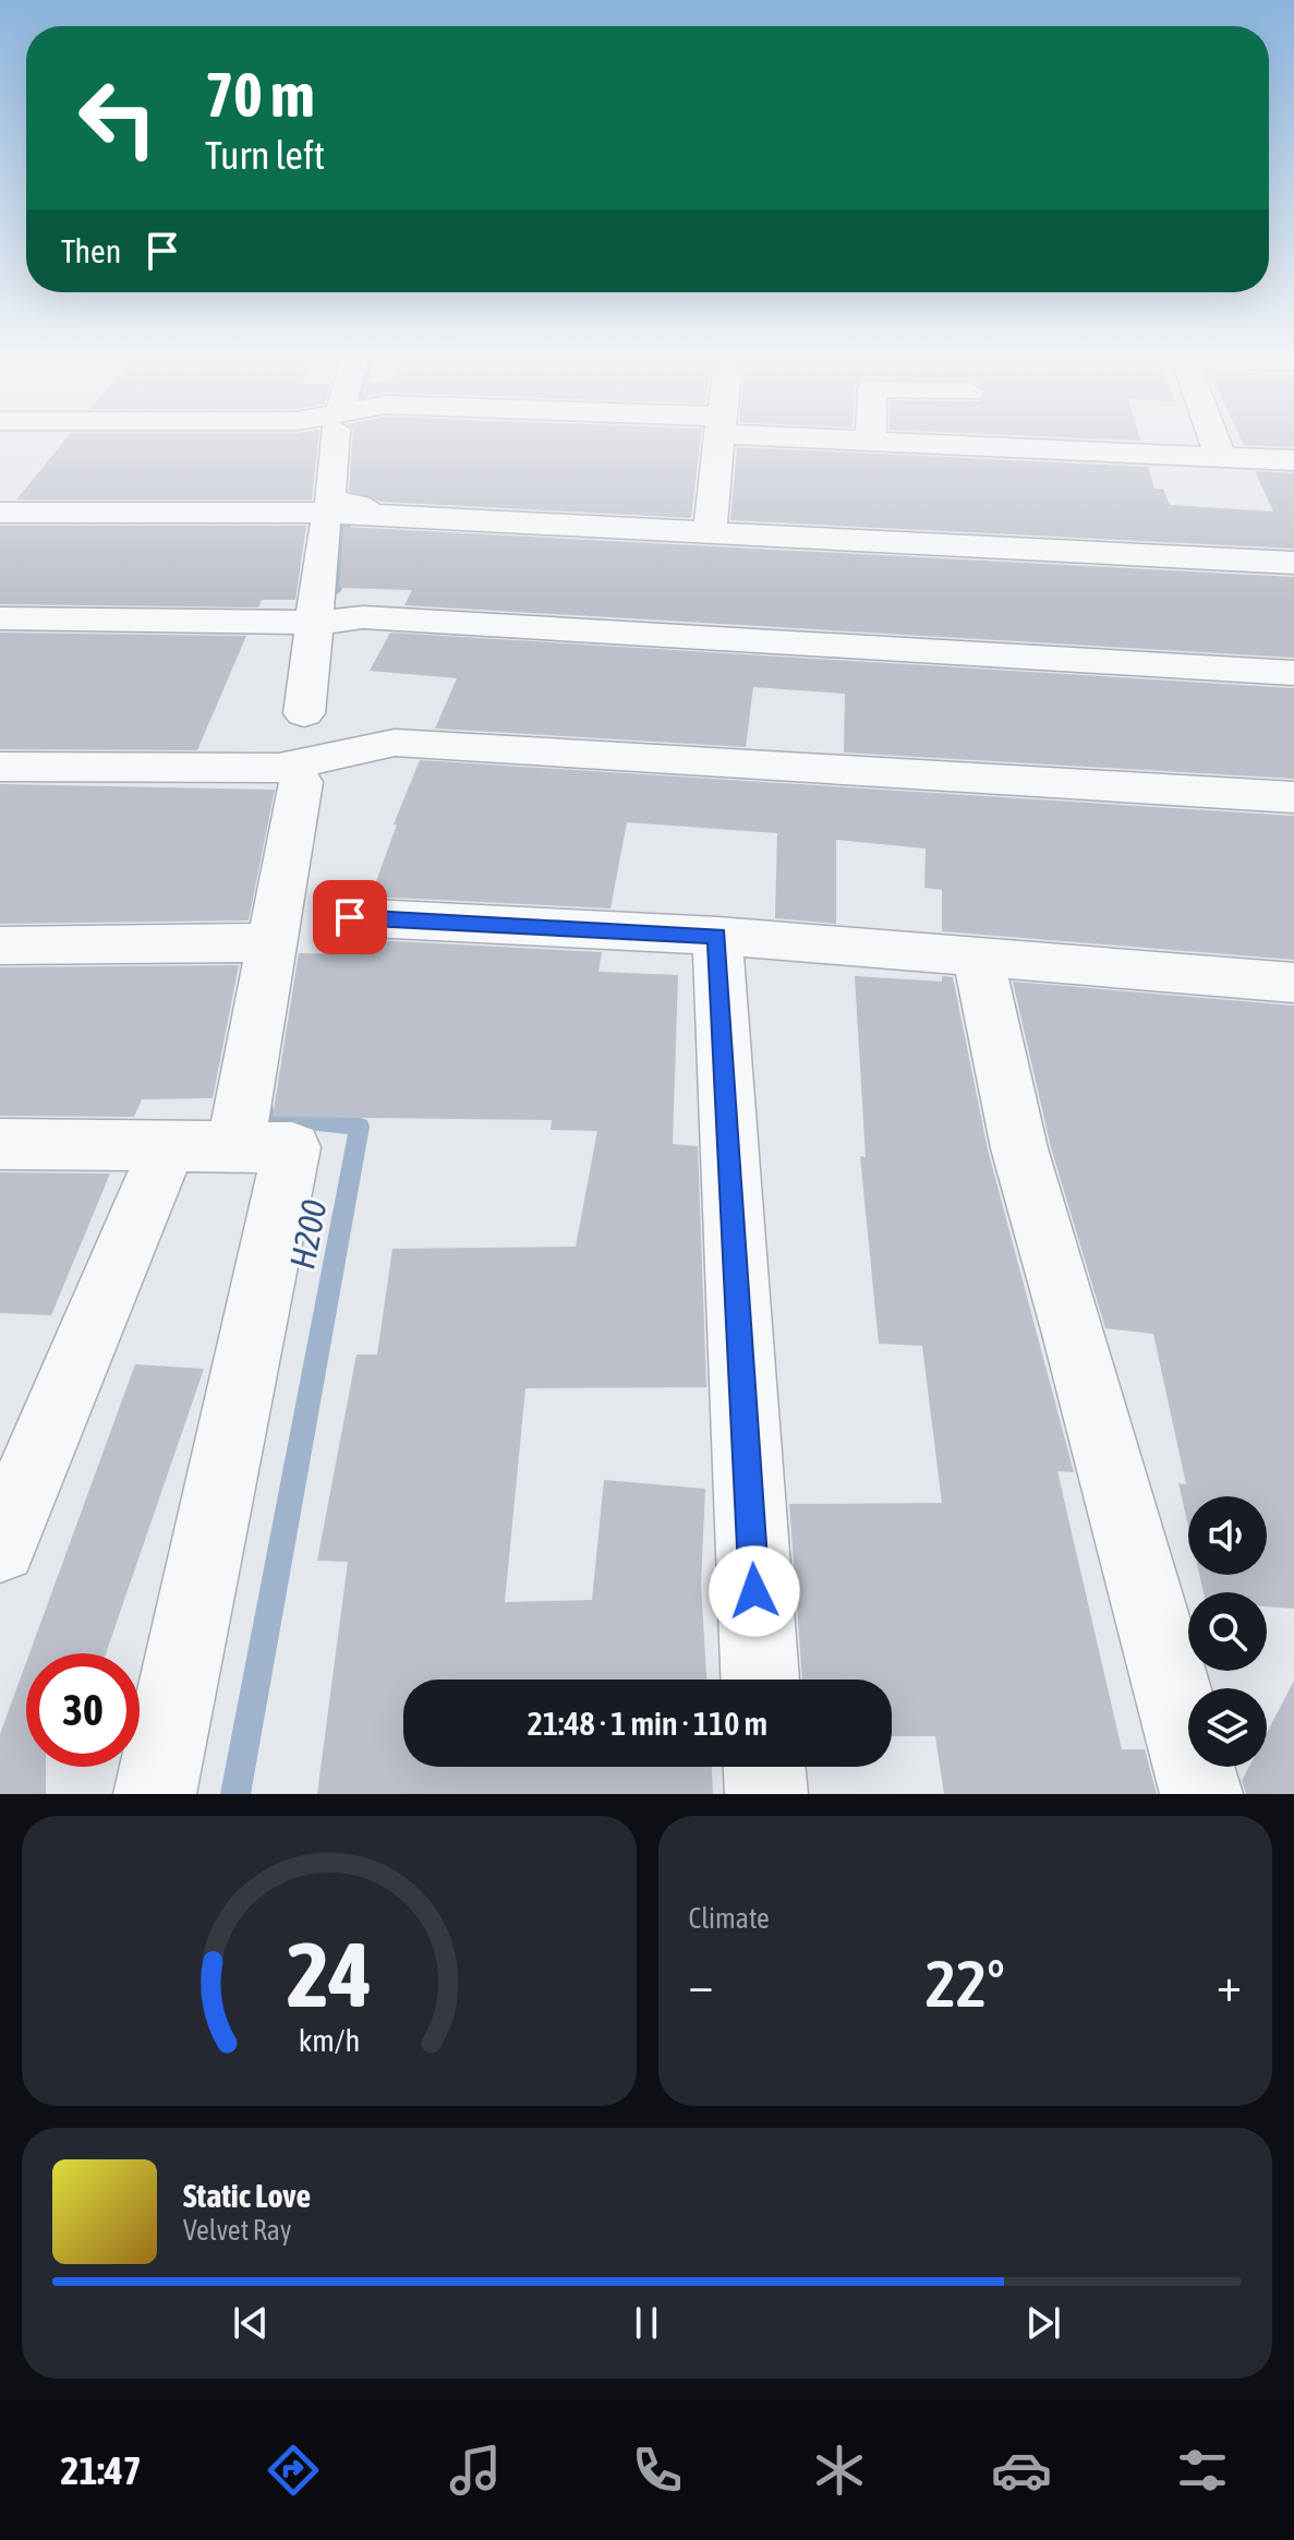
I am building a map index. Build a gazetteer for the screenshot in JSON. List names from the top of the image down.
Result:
{
  "water": ["H200"],
  "page": {
    "turn": ["70 m", "Turn left"],
    "then": "Then",
    "limit": "30",
    "trip": "21:48 · 1 min · 110 m",
    "tile": "Climate",
    "heat": ["−", "22°", "+"],
    "song": ["Static Love", "Velvet Ray"],
    "tabs": "21:47",
    "gauge": ["24", "km/h"]
  }
}
